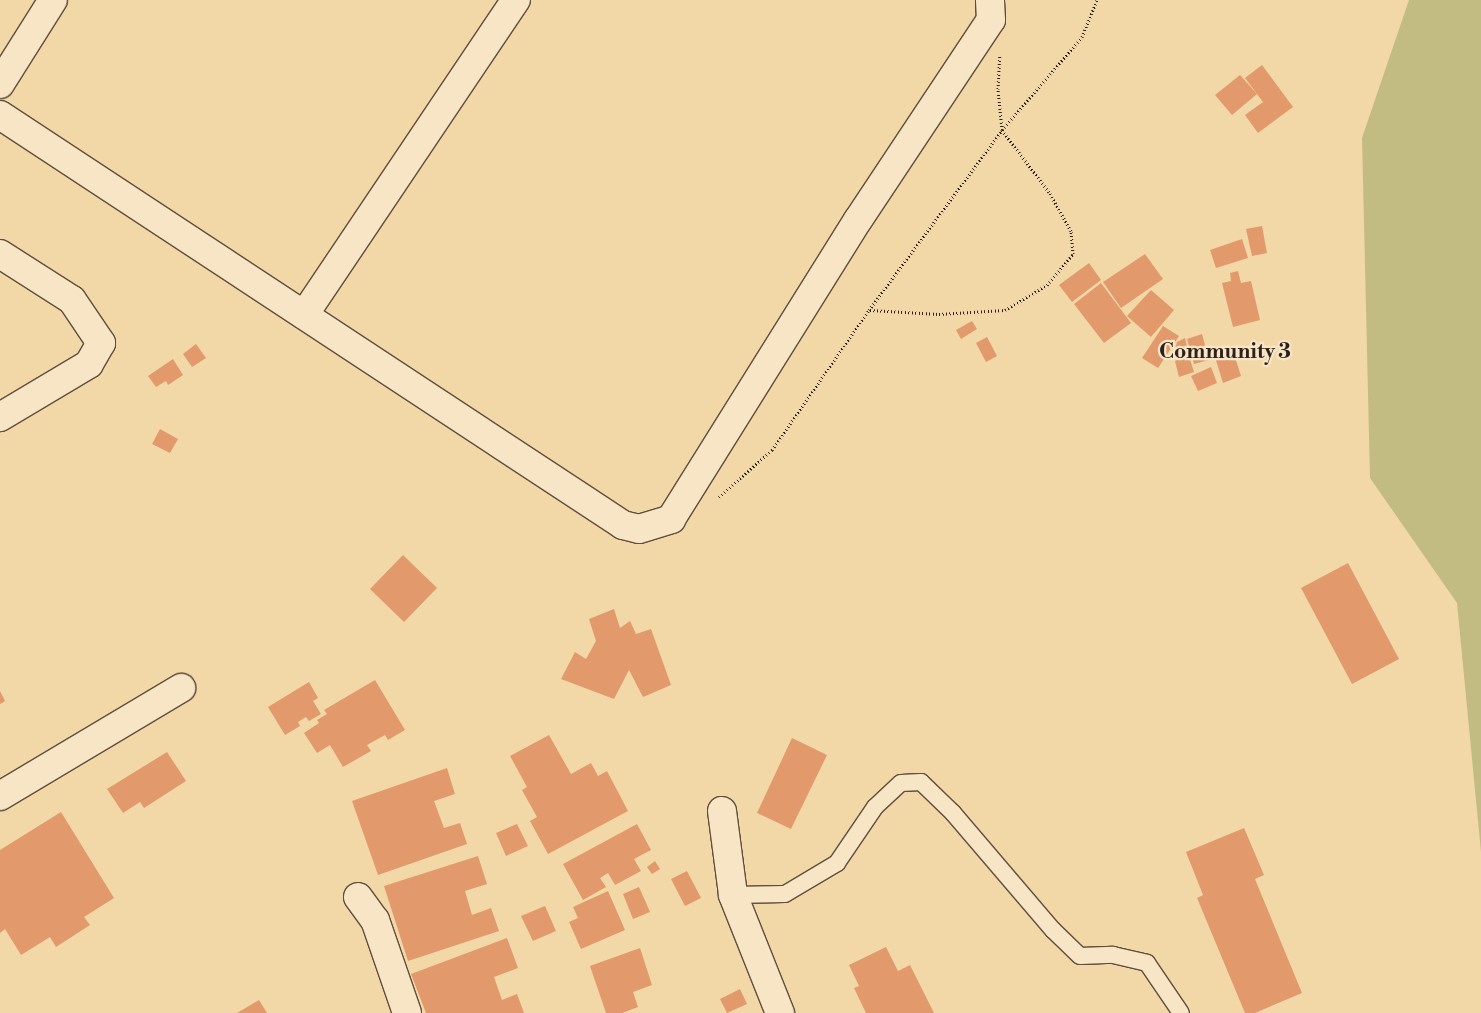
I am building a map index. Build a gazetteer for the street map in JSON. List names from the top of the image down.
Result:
{
  "districts": ["Community 3"]
}
